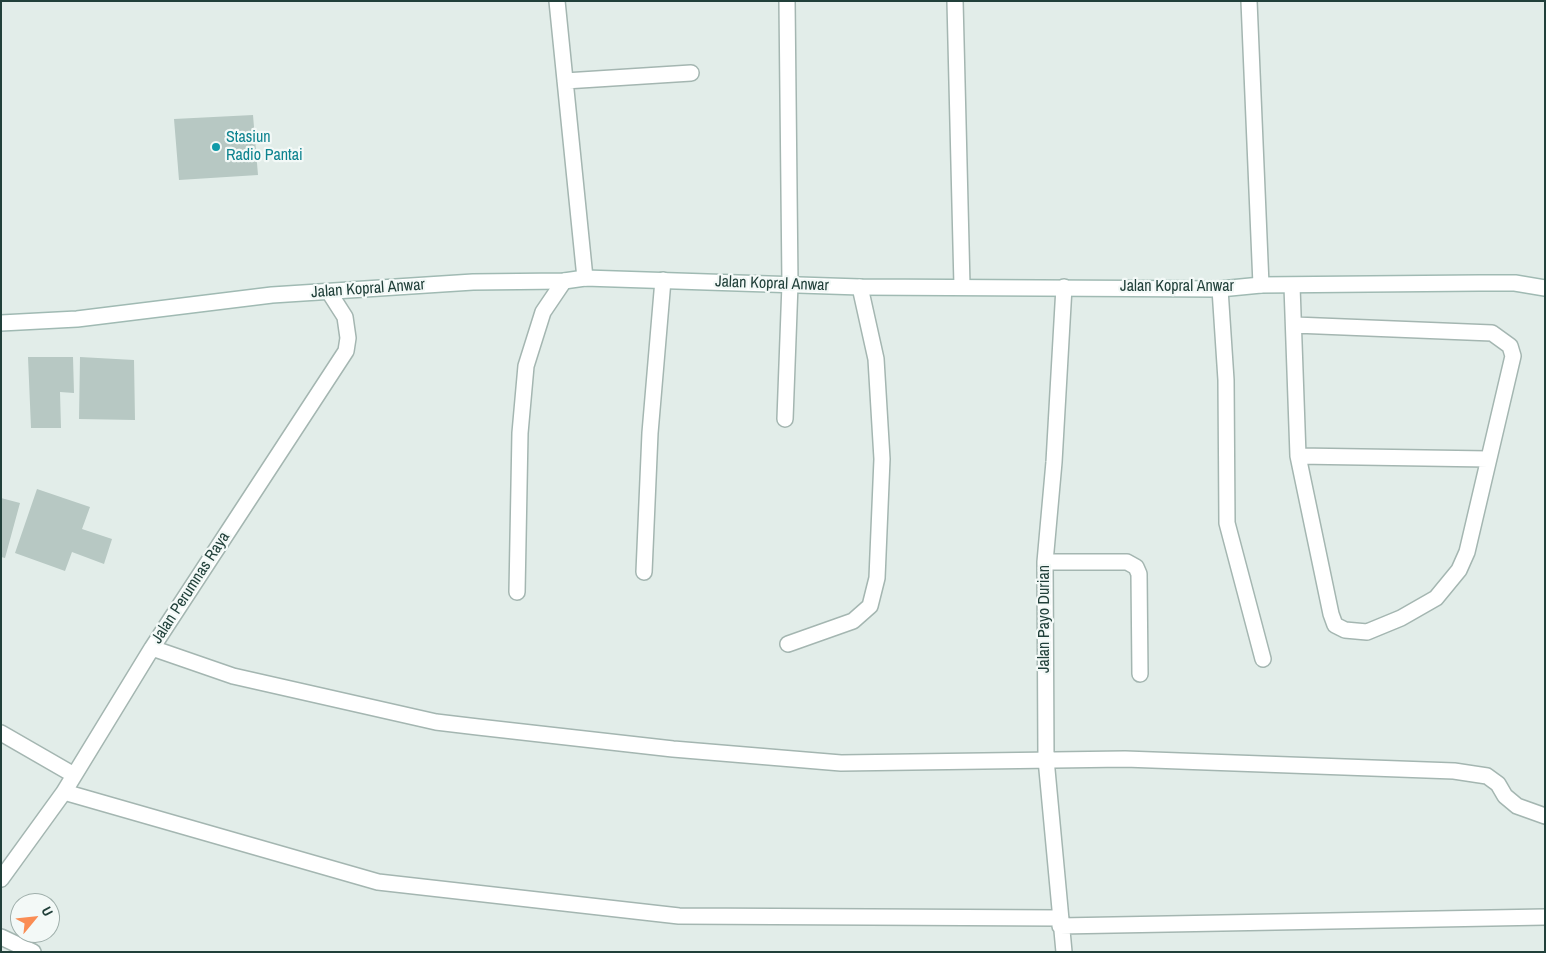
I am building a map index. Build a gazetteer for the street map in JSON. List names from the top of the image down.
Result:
{
  "streets": {
    "street": ["Jalan Kopral Anwar", "Jalan Perumnas Raya", "Jalan Payo Durian"]
  },
  "crossings": [
    ["Jalan Kopral Anwar", "Jalan Perumnas Raya"],
    ["Jalan Kopral Anwar", "Jalan Payo Durian"]
  ],
  "places": ["Stasiun Radio Pantai"],
  "north": "top right"
}
